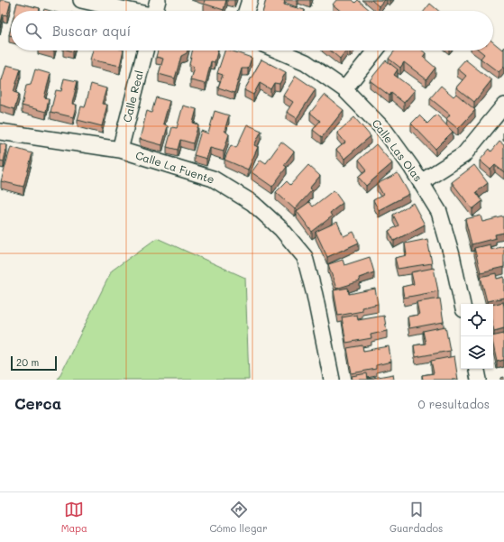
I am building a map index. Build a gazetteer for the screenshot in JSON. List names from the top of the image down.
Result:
{
  "streets": {
    "street": ["Calle Real", "Calle Las Olas", "Calle La Fuente"]
  },
  "crossings": [
    ["Calle Real", "Calle La Fuente"]
  ],
  "scale_bar": "20 m",
  "page": {
    "search": "Buscar aquí",
    "scale": "20 m",
    "heading": ["Cerca", "0 resultados"],
    "nav": ["Mapa", "Cómo llegar", "Guardados"]
  }
}
